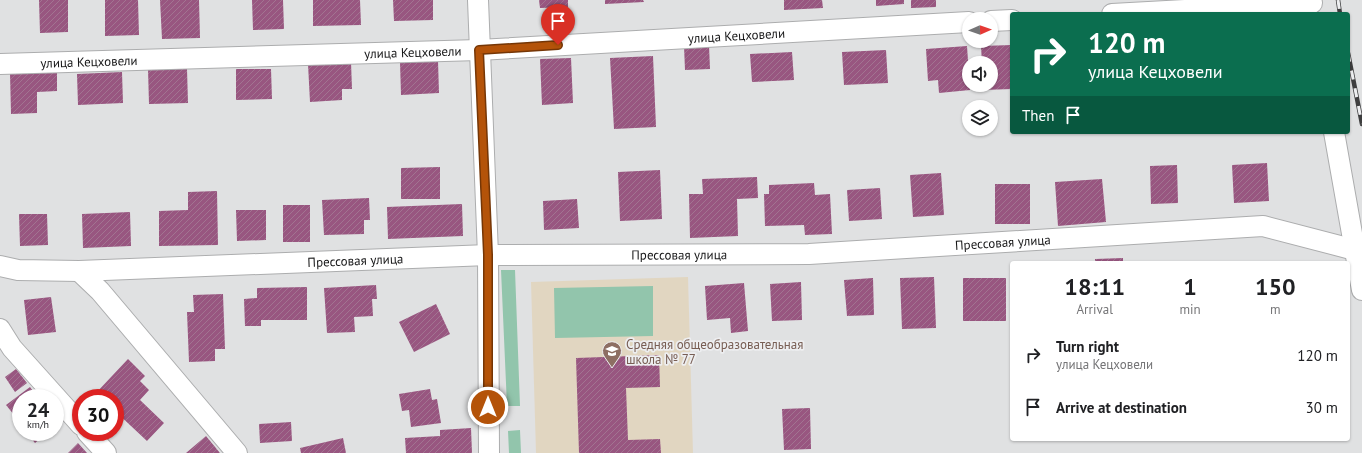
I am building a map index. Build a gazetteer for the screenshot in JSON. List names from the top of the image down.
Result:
{
  "streets": {
    "street": ["улица Кецховели", "Прессовая улица"]
  },
  "places": {
    "school or university": ["Средняя общеобразовательная школа № 77"]
  },
  "north": "right",
  "page": {
    "turn": ["120 m", "улица Кецховели"],
    "then": "Then",
    "eta": [
      "18:11",
      "Arrival",
      "1",
      "min",
      "150",
      "m"
    ],
    "list": [
      {
        "name": "Turn right",
        "note": "улица Кецховели",
        "value": "120 m"
      },
      {
        "name": "Arrive at destination",
        "value": "30 m"
      }
    ],
    "speed": "24 km/h",
    "limit": "30"
  }
}
